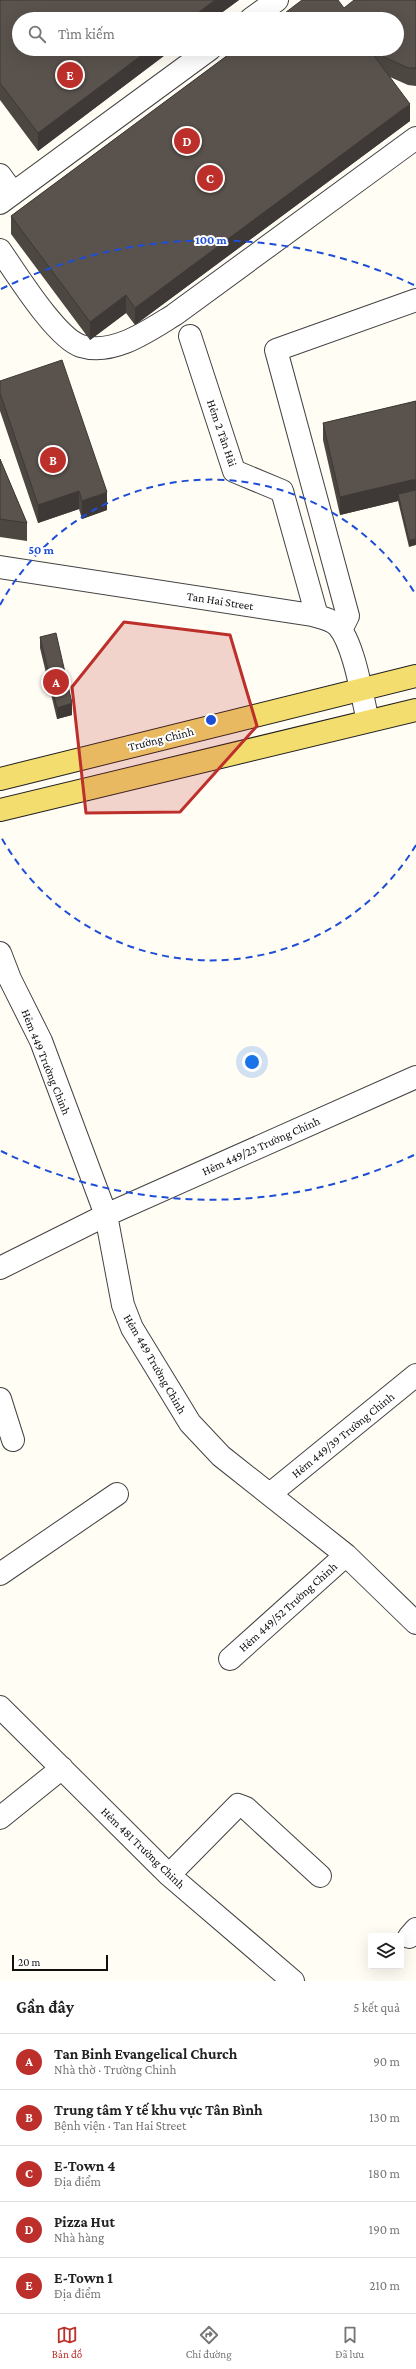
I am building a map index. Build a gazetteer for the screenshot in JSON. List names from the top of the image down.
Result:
{
  "streets": {
    "main road": ["Trường Chinh"],
    "street": [
      "Hẻm 2 Tân Hải",
      "Tan Hai Street",
      "Hẻm 449 Trường Chinh",
      "Hẻm 449/23 Trường Chinh",
      "Hẻm 449/39 Trường Chinh",
      "Hẻm 449/52 Trường Chinh",
      "Hẻm 481 Trường Chinh"
    ]
  },
  "crossings": [
    ["Hẻm 2 Tân Hải", "Tan Hai Street"],
    ["Tan Hai Street", "Trường Chinh"],
    ["Hẻm 449 Trường Chinh", "Hẻm 449/23 Trường Chinh"],
    ["Hẻm 449 Trường Chinh", "Hẻm 449/39 Trường Chinh"],
    ["Hẻm 449 Trường Chinh", "Hẻm 449/52 Trường Chinh"]
  ],
  "scale_bar": "20 m",
  "page": {
    "search": "Tìm kiếm",
    "pins": [
      "E",
      "D",
      "C",
      "B",
      "A"
    ],
    "scale": "20 m",
    "heading": ["Gần đây", "5 kết quả"],
    "list": [
      {
        "mark": "A",
        "name": "Tan Binh Evangelical Church",
        "note": "Nhà thờ · Trường Chinh",
        "value": "90 m"
      },
      {
        "mark": "B",
        "name": "Trung tâm Y tế khu vực Tân Bình",
        "note": "Bệnh viện · Tan Hai Street",
        "value": "130 m"
      },
      {
        "mark": "C",
        "name": "E-Town 4",
        "note": "Địa điểm",
        "value": "180 m"
      },
      {
        "mark": "D",
        "name": "Pizza Hut",
        "note": "Nhà hàng",
        "value": "190 m"
      },
      {
        "mark": "E",
        "name": "E-Town 1",
        "note": "Địa điểm",
        "value": "210 m"
      }
    ],
    "nav": ["Bản đồ", "Chỉ đường", "Đã lưu"]
  },
  "rings": ["100 m", "50 m"]
}
